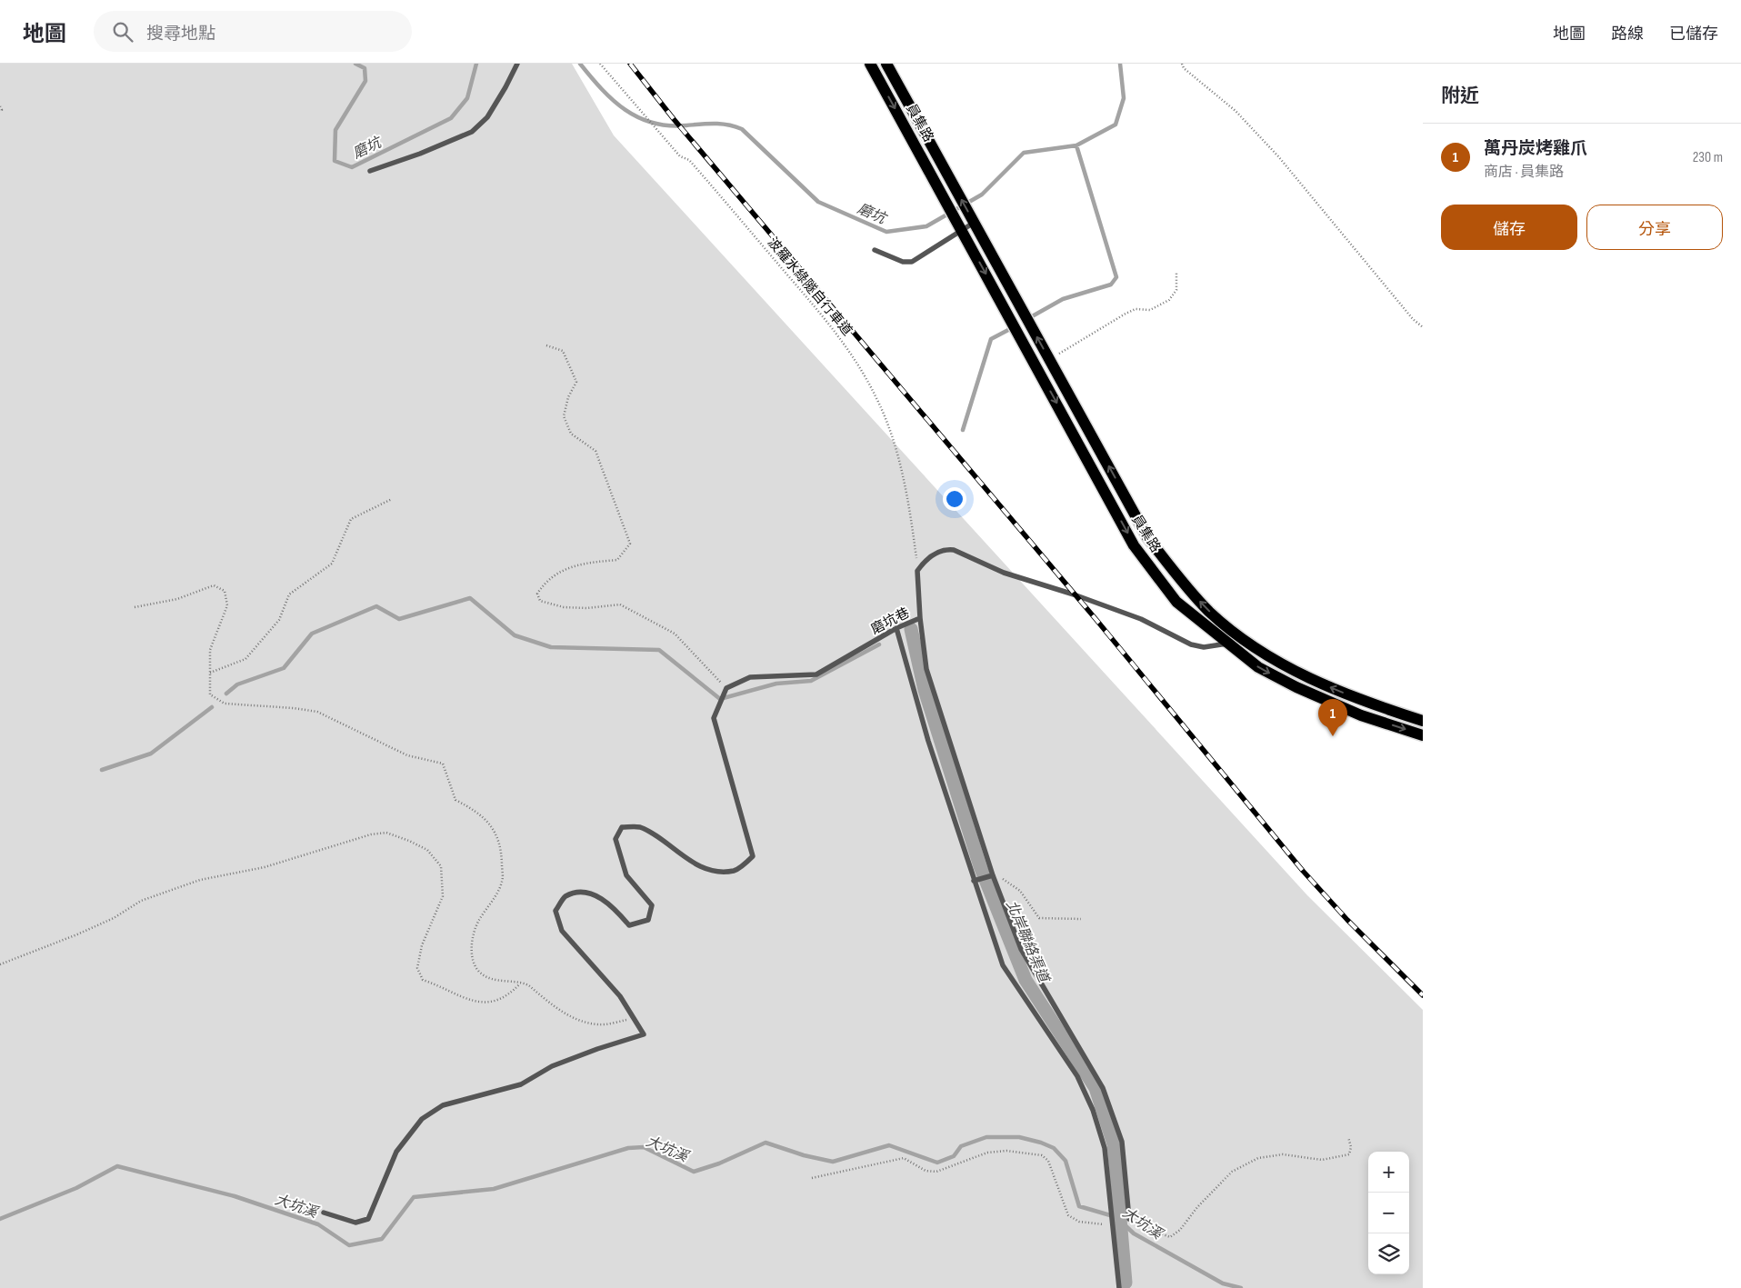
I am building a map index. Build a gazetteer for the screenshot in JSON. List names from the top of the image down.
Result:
{
  "streets": {
    "main road": ["員集路"],
    "lane": ["磨坑巷"],
    "path": ["波羅水綠隧自行車道"]
  },
  "crossings": [
    ["波羅水綠隧自行車道", "磨坑巷"]
  ],
  "water": ["磨坑", "北岸聯絡渠道", "大坑溪"],
  "page": {
    "header": "地圖",
    "search": "搜尋地點",
    "nav": ["地圖", "路線", "已儲存"],
    "heading": "附近",
    "list": [
      {
        "mark": "1",
        "name": "萬丹炭烤雞爪",
        "note": "商店 · 員集路",
        "value": "230 m"
      }
    ],
    "buttons": ["儲存", "分享"],
    "pins": "1",
    "map_buttons": ["+", "−"]
  }
}
